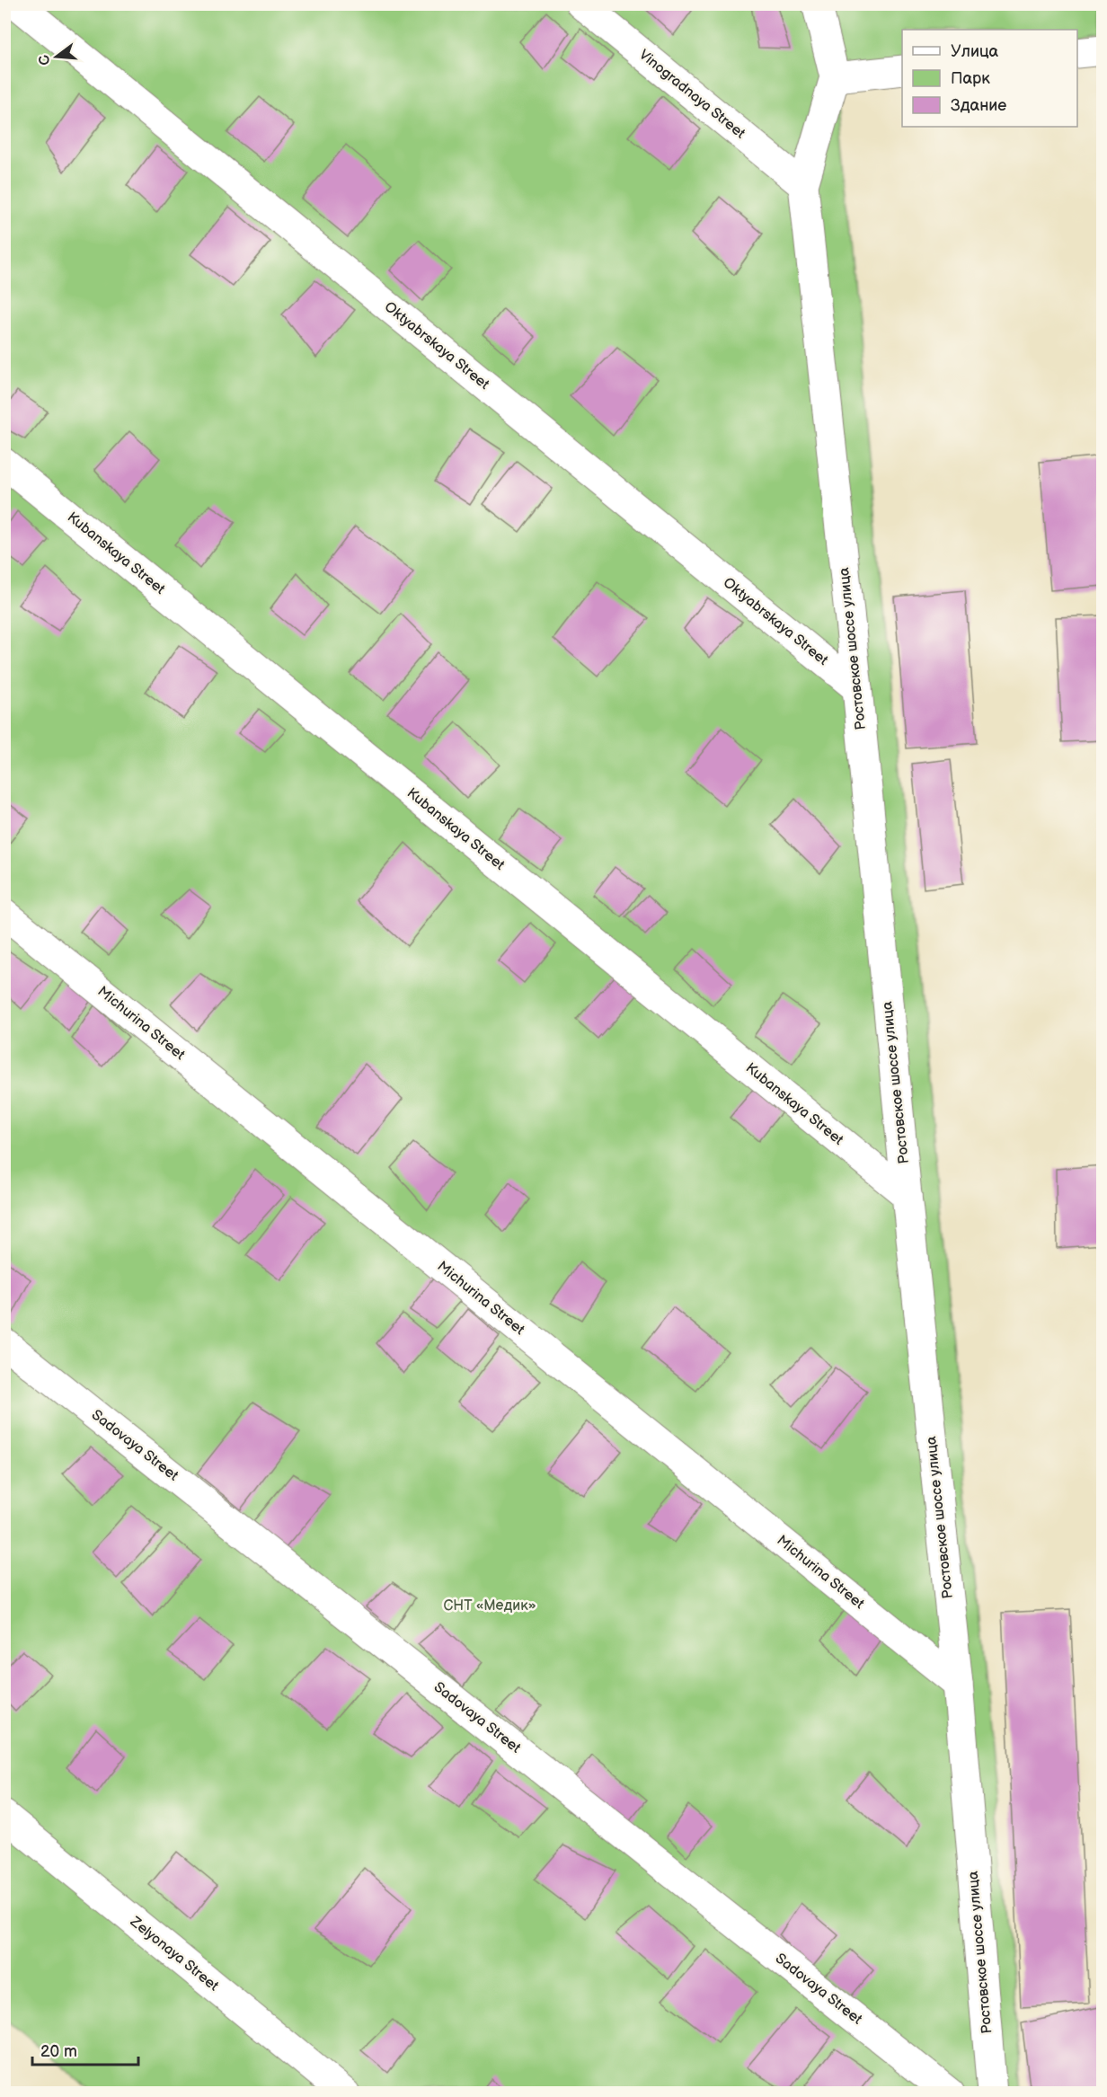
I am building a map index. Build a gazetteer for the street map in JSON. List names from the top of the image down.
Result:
{
  "streets": {
    "street": [
      "Vinogradnaya Street",
      "Oktyabrskaya Street",
      "Kubanskaya Street",
      "Ростовское шоссе улица",
      "Michurina Street",
      "Sadovaya Street",
      "Zelyonaya Street"
    ]
  },
  "crossings": [
    ["Vinogradnaya Street", "Ростовское шоссе улица"],
    ["Oktyabrskaya Street", "Ростовское шоссе улица"],
    ["Kubanskaya Street", "Ростовское шоссе улица"],
    ["Ростовское шоссе улица", "Michurina Street"]
  ],
  "parks": ["СНТ «Медик»"],
  "legend": ["Улица", "Парк", "Здание"],
  "scale_bar": "20 m",
  "north": "left"
}
